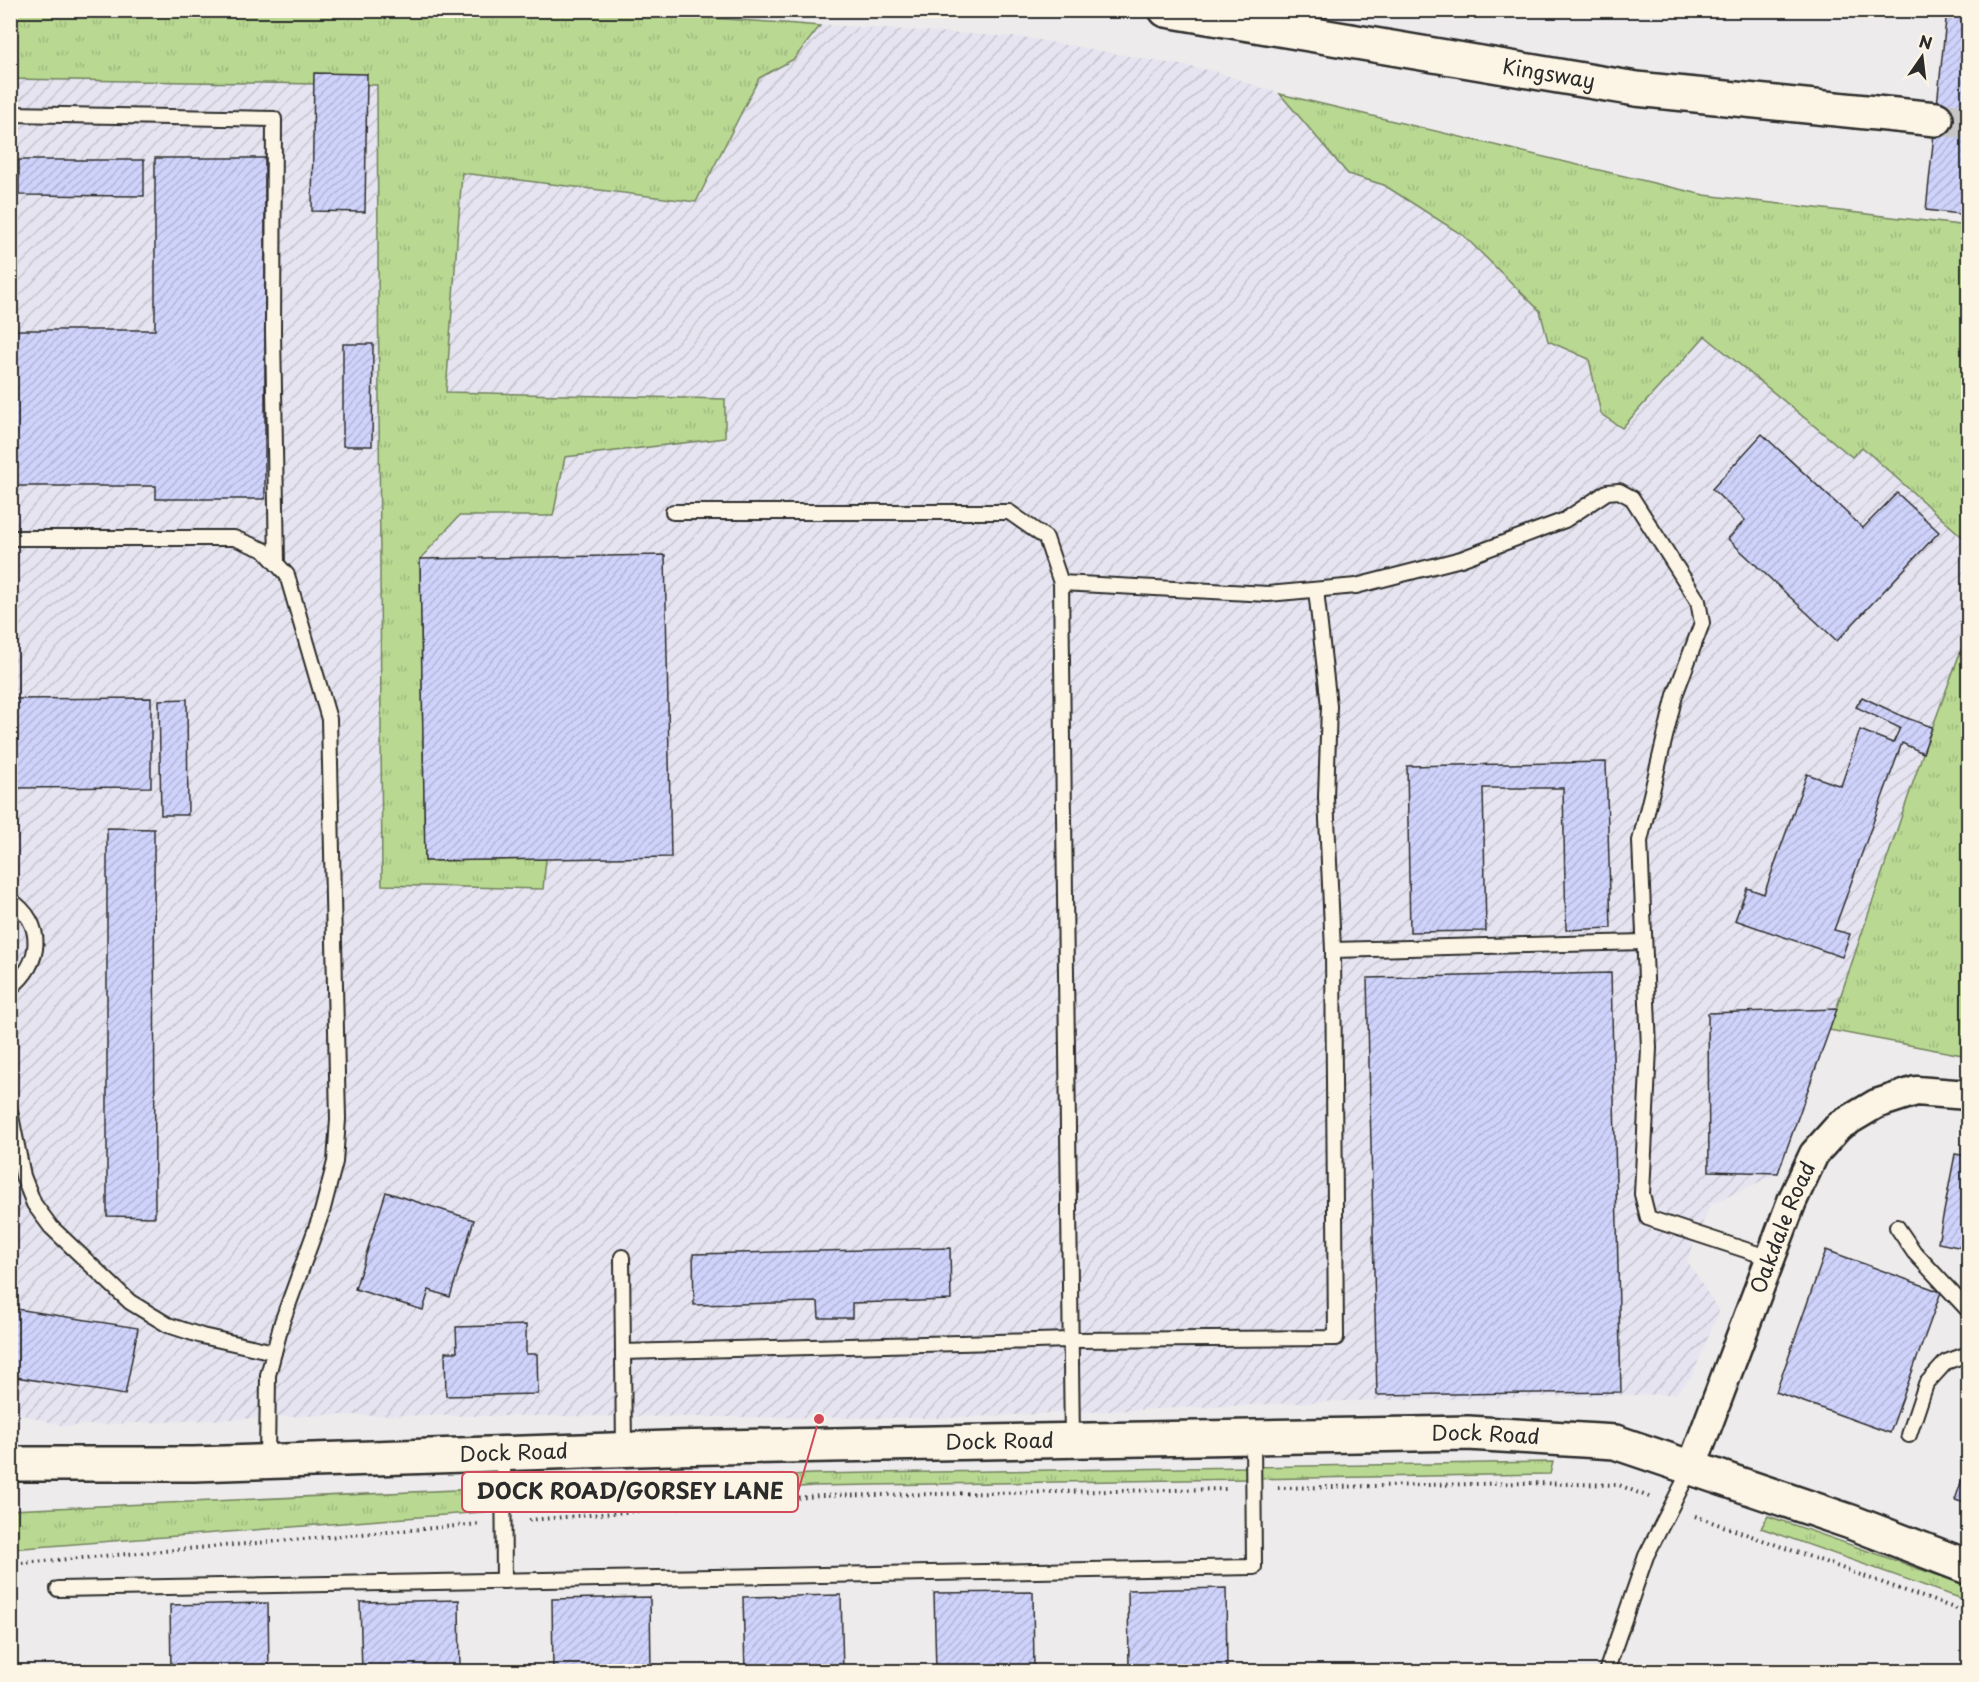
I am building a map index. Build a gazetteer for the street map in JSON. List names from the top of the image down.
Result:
{
  "streets": {
    "highway": ["Kingsway", "Dock Road"],
    "street": ["Oakdale Road"]
  },
  "crossings": [
    ["Oakdale Road", "Dock Road"]
  ],
  "places": ["DOCK ROAD/GORSEY LANE"],
  "north": "top"
}
